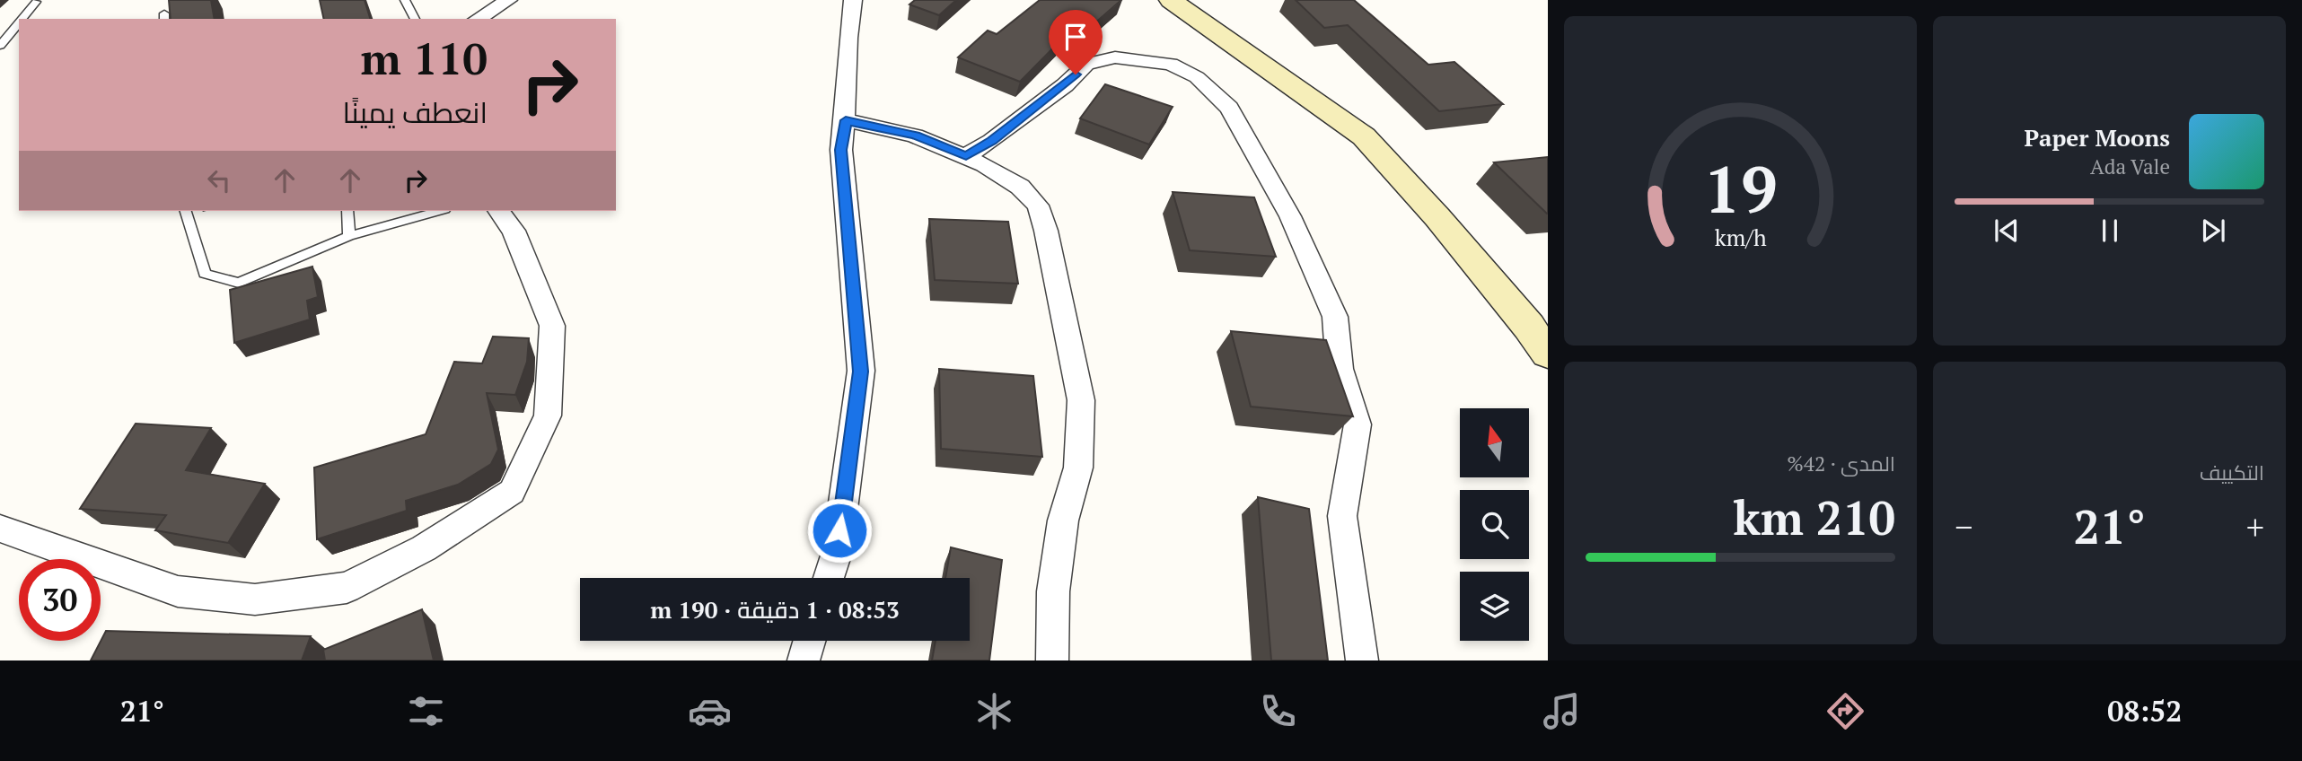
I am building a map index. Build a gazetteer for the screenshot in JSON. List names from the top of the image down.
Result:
{
  "north": "top",
  "page": {
    "turn": ["110 m", "انعطف يمينًا"],
    "song": ["Paper Moons", "Ada Vale"],
    "tile": [
      "التكييف",
      ["المدى · 42%", "210 km"]
    ],
    "heat": ["−", "21°", "+"],
    "limit": "30",
    "trip": "08:53 · 1 دقيقة · 190 m",
    "tabs": ["08:52", "21°"],
    "gauge": ["19", "km/h"]
  }
}
